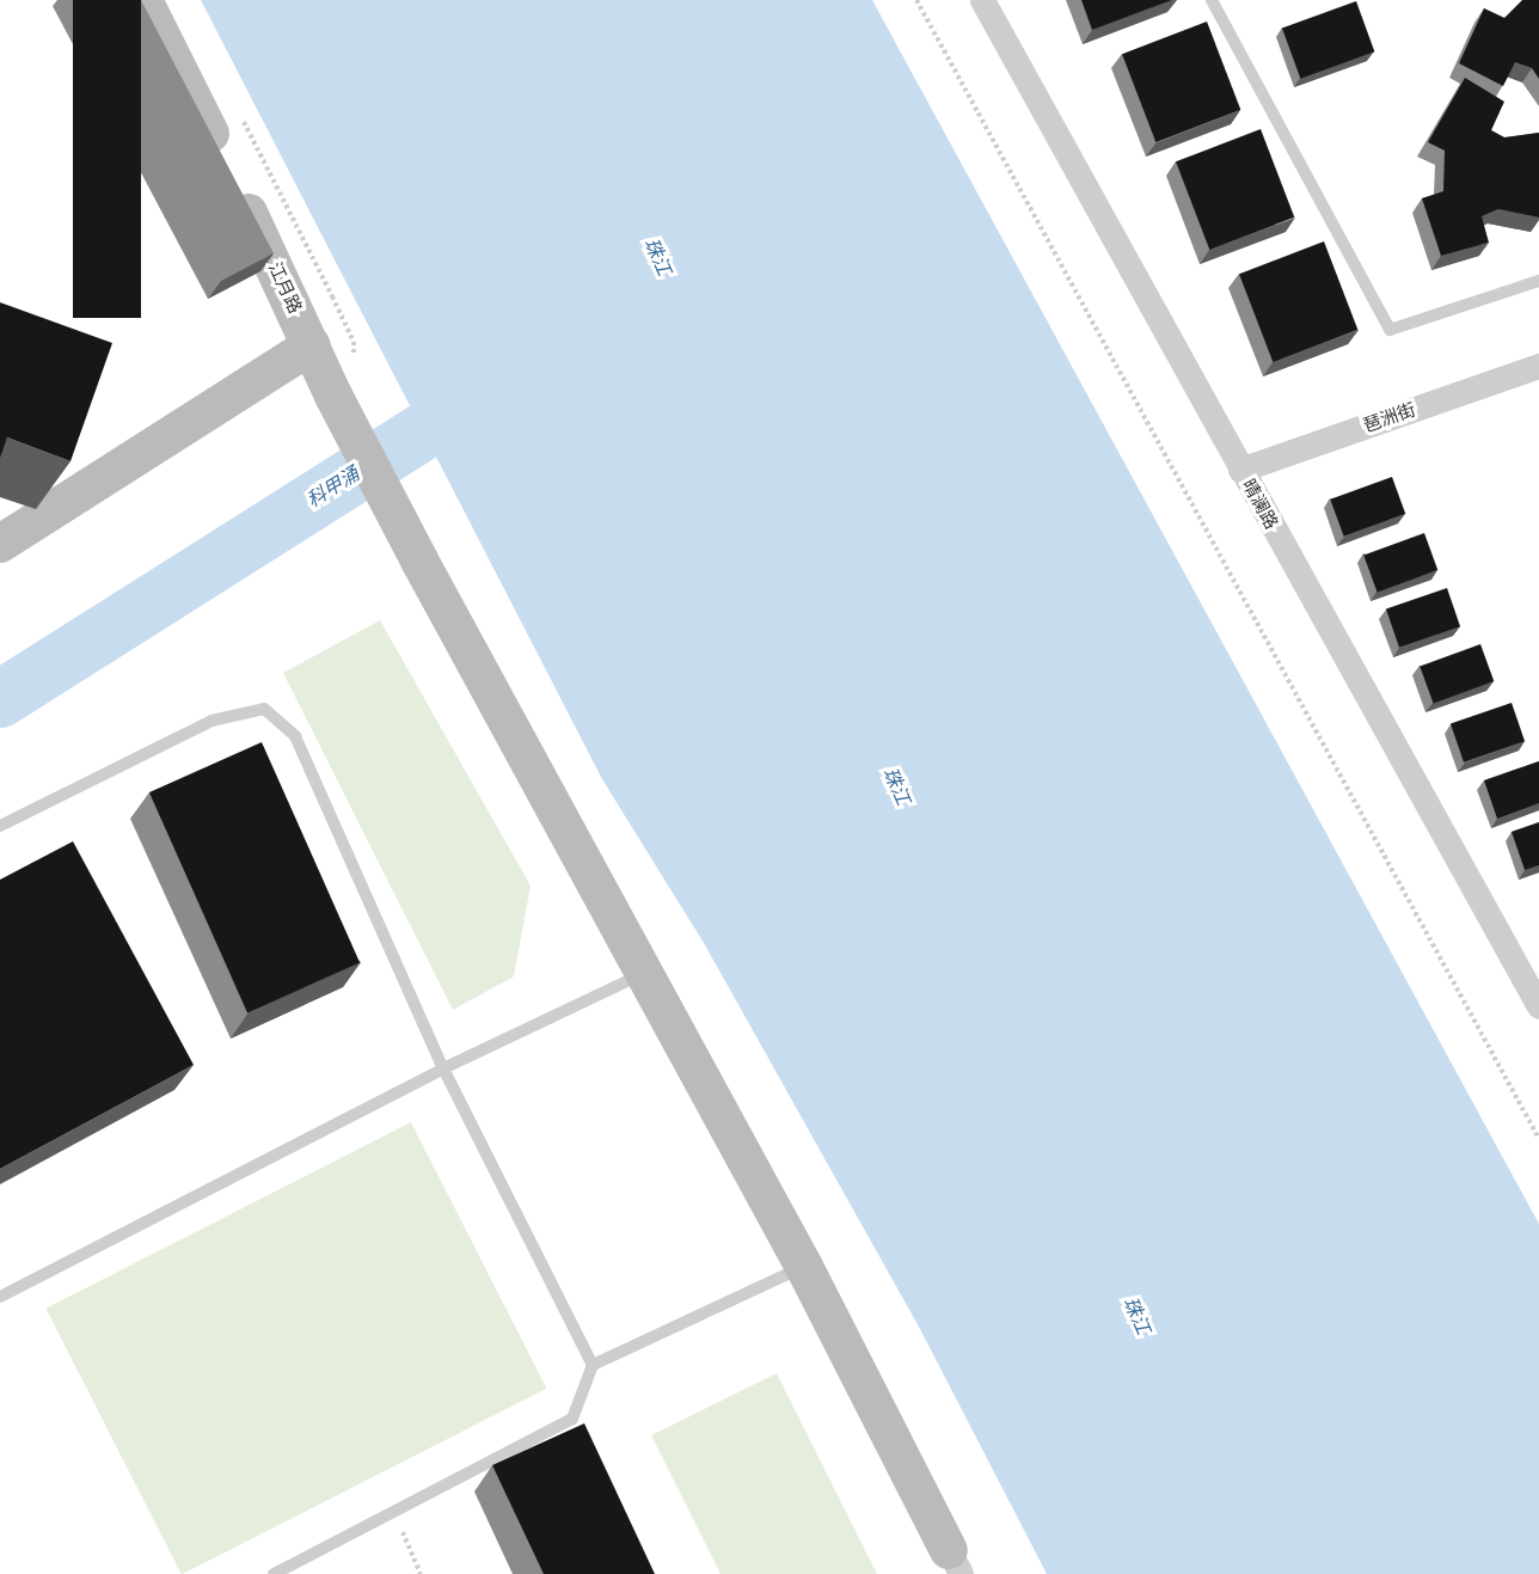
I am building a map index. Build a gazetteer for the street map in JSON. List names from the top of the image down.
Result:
{
  "streets": {
    "street": ["江月路", "琶洲街", "晴澜路"]
  },
  "crossings": [
    ["琶洲街", "晴澜路"]
  ],
  "water": ["珠江", "科甲涌"]
}
